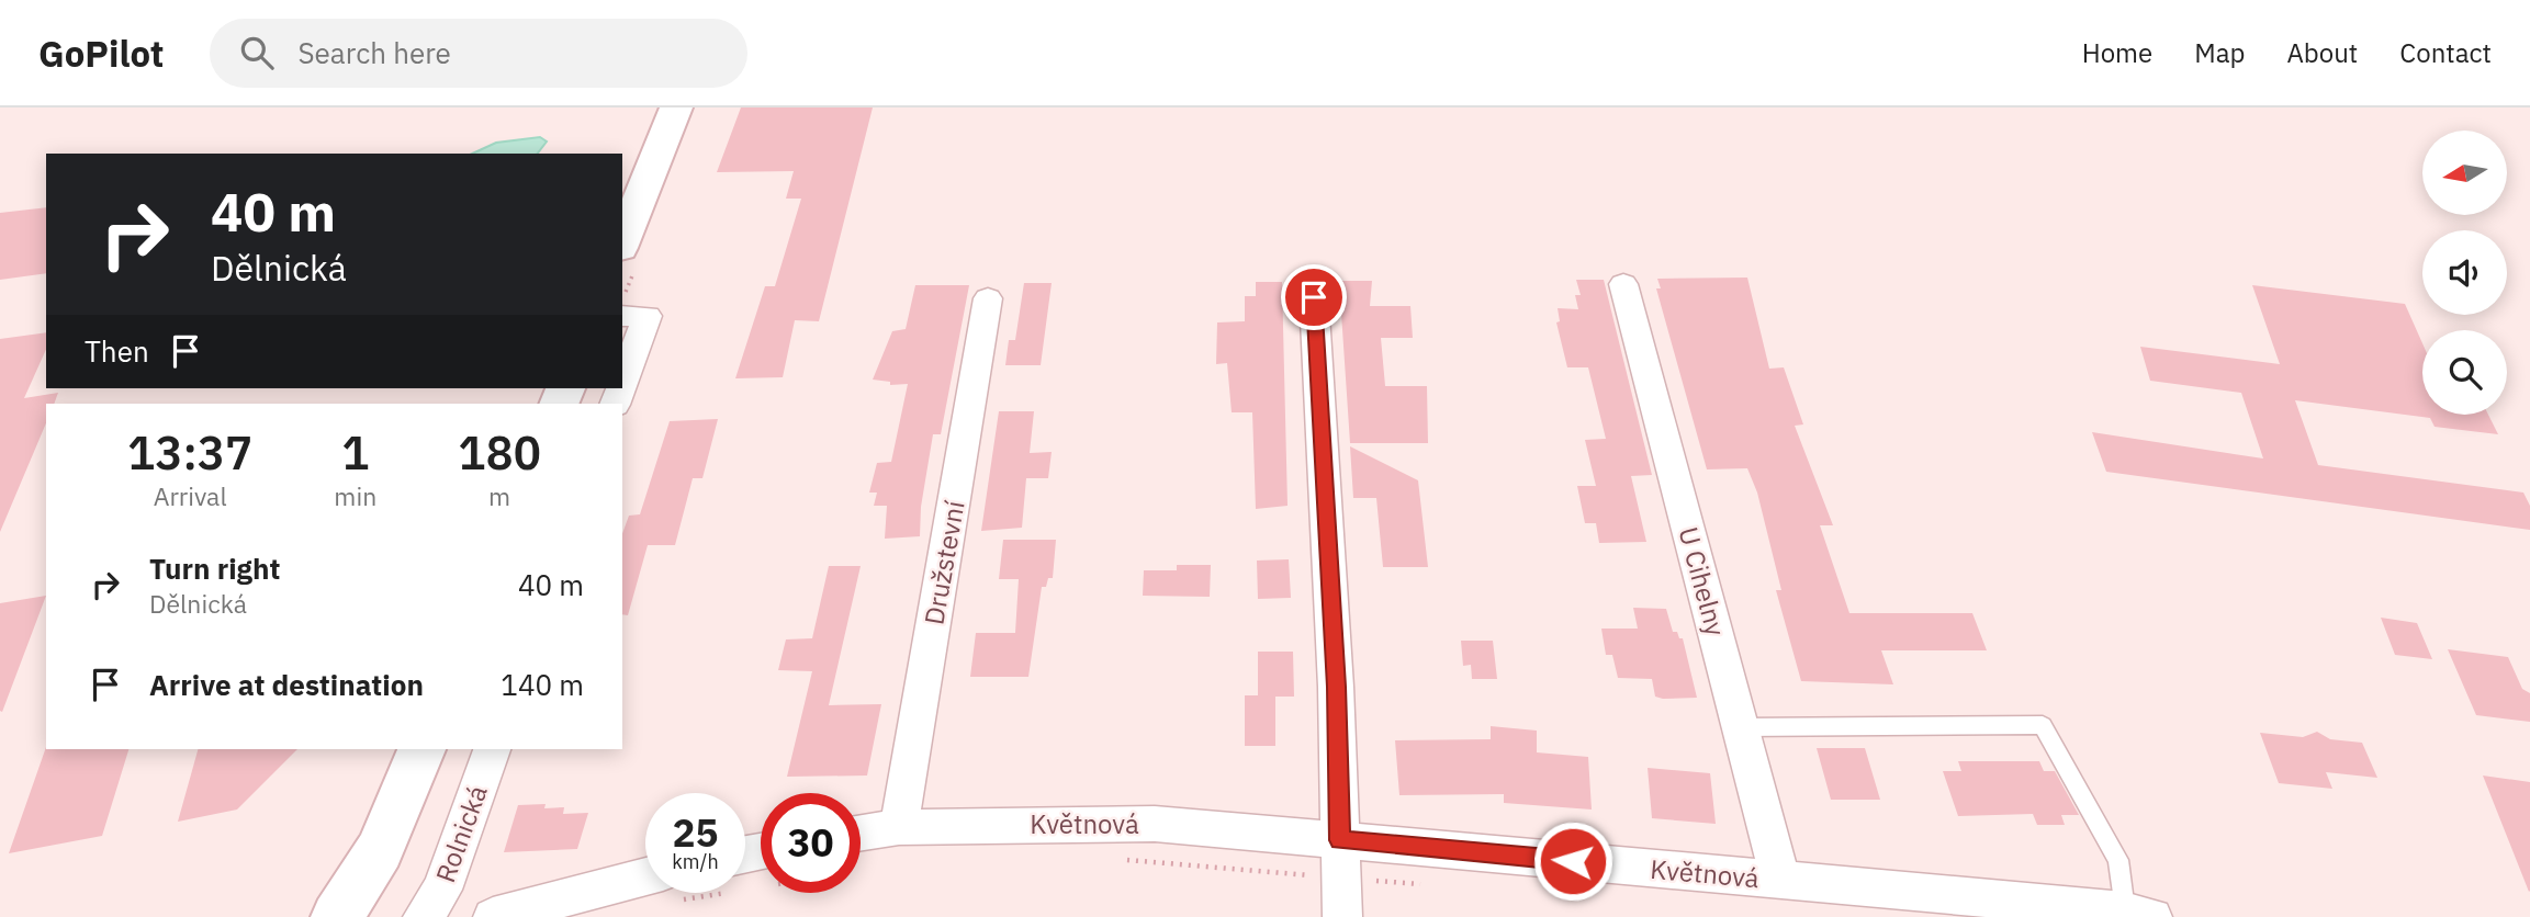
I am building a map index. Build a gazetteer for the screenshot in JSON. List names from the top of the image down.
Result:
{
  "streets": {
    "street": [
      "Družstevní",
      "U Cihelny",
      "Květnová",
      "Rolnická"
    ]
  },
  "crossings": [
    ["Družstevní", "Květnová"],
    ["U Cihelny", "Květnová"]
  ],
  "north": "left",
  "page": {
    "header": "GoPilot",
    "search": "Search here",
    "nav": [
      "Home",
      "Map",
      "About",
      "Contact"
    ],
    "turn": ["40 m", "Dělnická"],
    "then": "Then",
    "eta": [
      "13:37",
      "Arrival",
      "1",
      "min",
      "180",
      "m"
    ],
    "list": [
      {
        "name": "Turn right",
        "note": "Dělnická",
        "value": "40 m"
      },
      {
        "name": "Arrive at destination",
        "value": "140 m"
      }
    ],
    "speed": "25 km/h",
    "limit": "30"
  }
}
